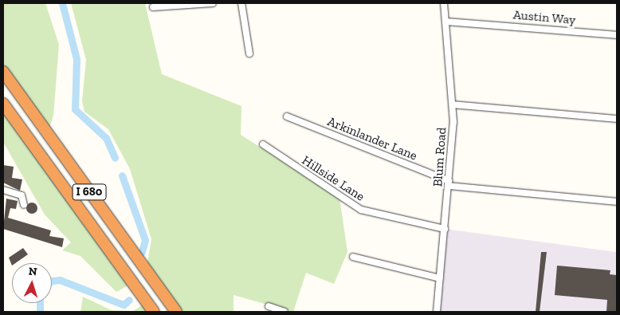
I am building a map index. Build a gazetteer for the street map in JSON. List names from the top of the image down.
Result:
{
  "streets": {
    "highway": ["I 680"],
    "street": [
      "Austin Way",
      "Arkinlander Lane",
      "Blum Road",
      "Hillside Lane"
    ]
  },
  "crossings": [
    ["Austin Way", "Blum Road"],
    ["Arkinlander Lane", "Blum Road"],
    ["Blum Road", "Hillside Lane"]
  ],
  "north": "top"
}
